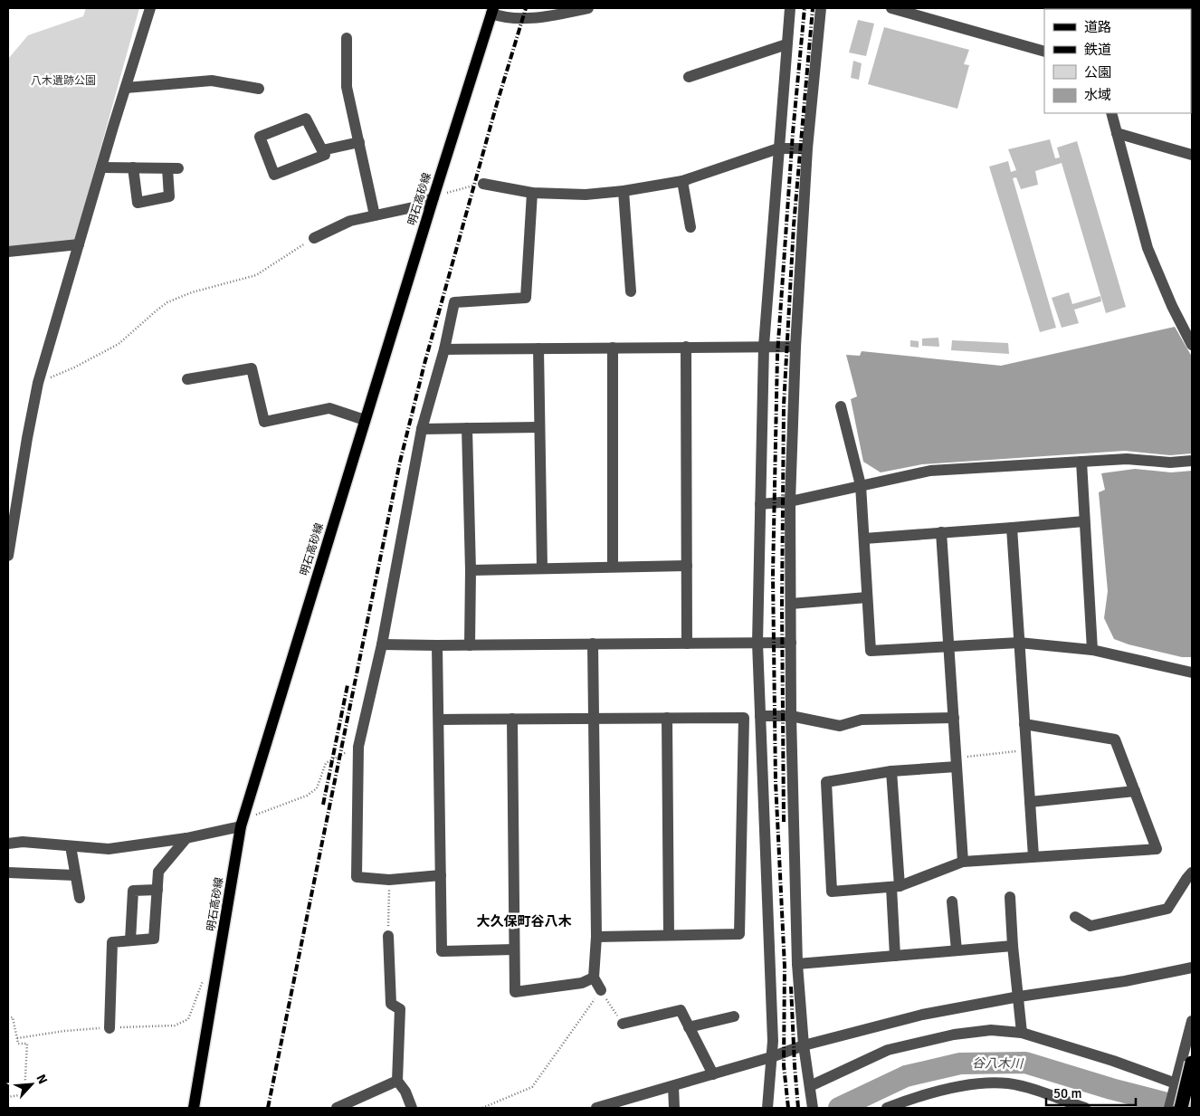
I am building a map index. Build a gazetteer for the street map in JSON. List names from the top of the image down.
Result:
{
  "streets": {
    "main road": ["明石高砂線"]
  },
  "districts": ["大久保町谷八木"],
  "water": ["谷八木川"],
  "parks": ["八木遺跡公園"],
  "legend": [
    "道路",
    "鉄道",
    "公園",
    "水域"
  ],
  "scale_bar": "50 m",
  "north": "top right"
}
